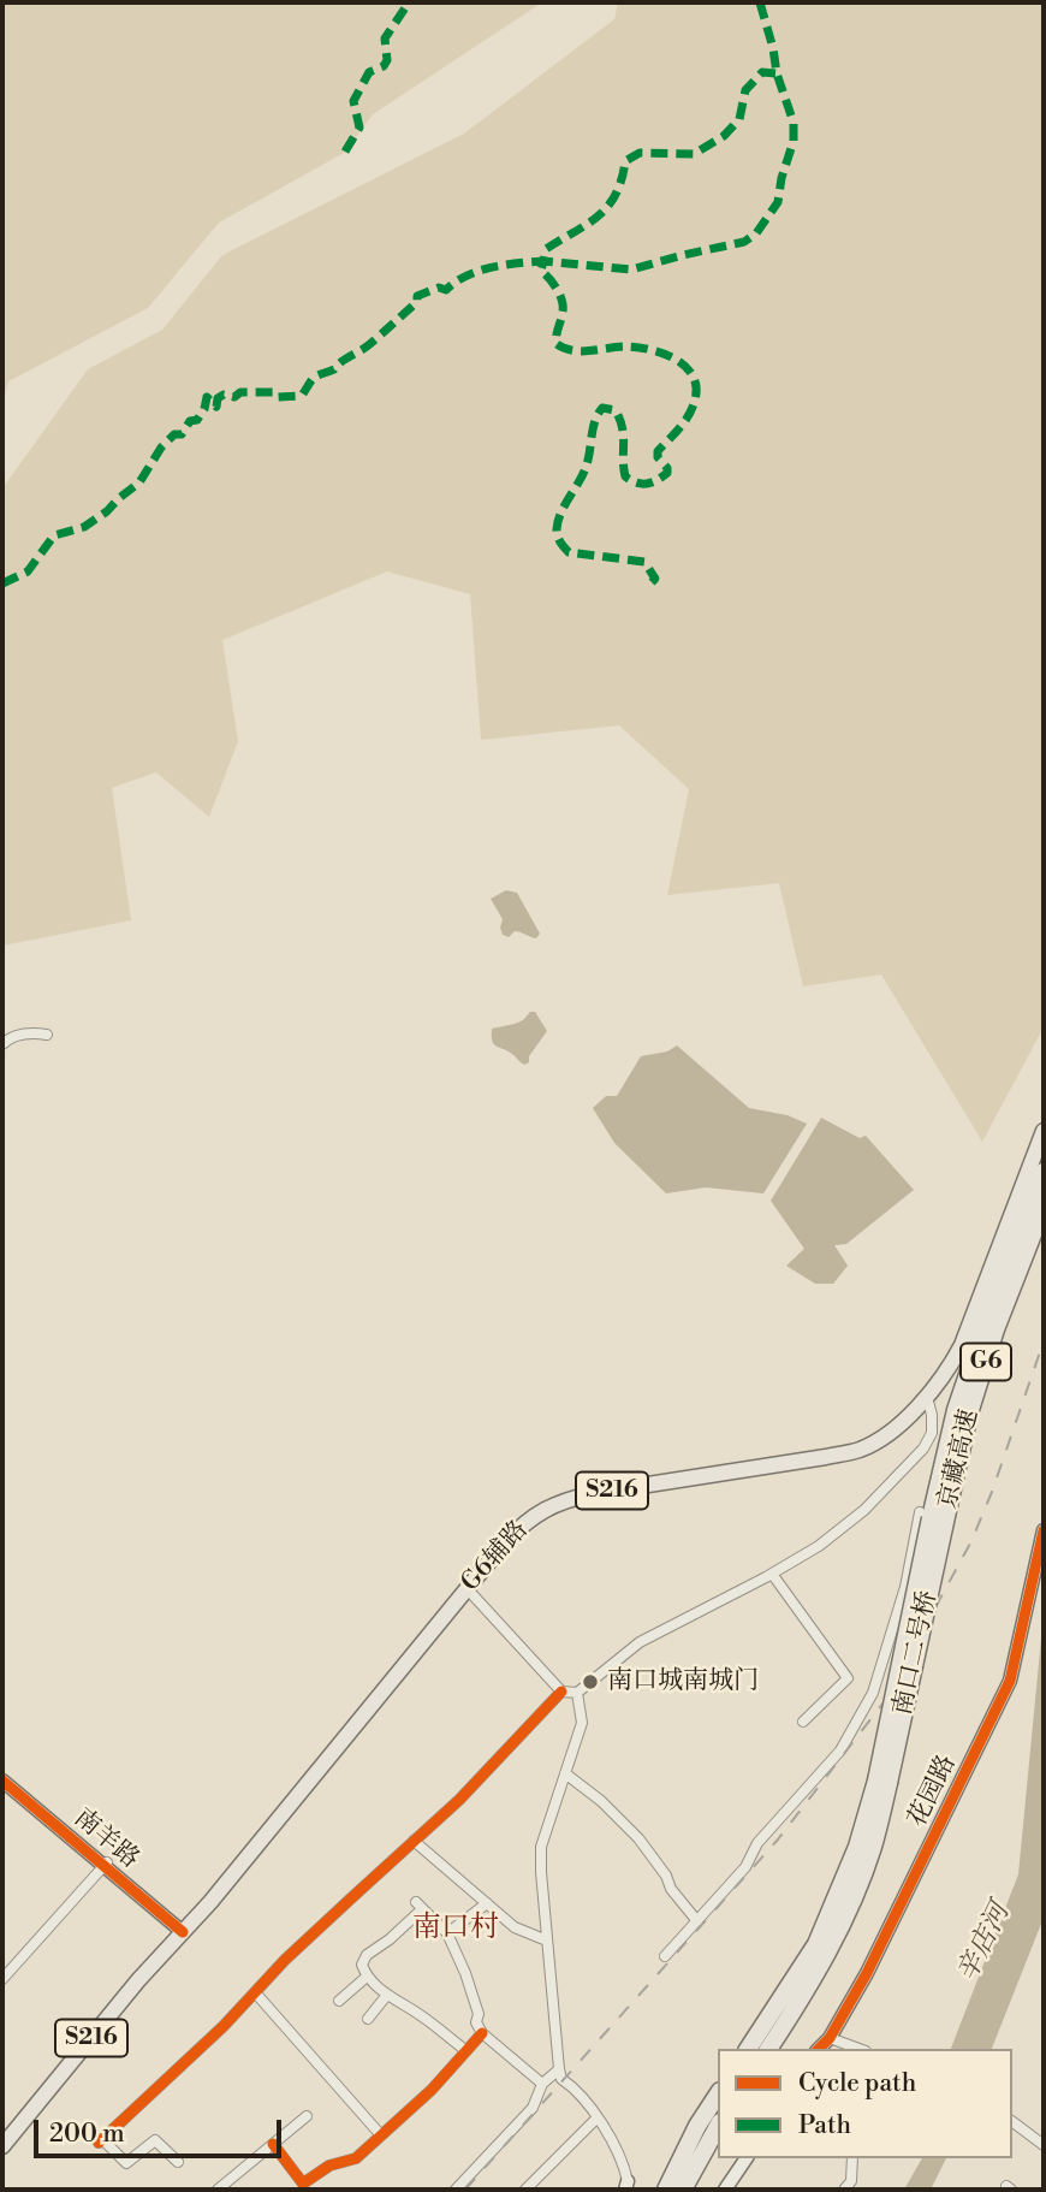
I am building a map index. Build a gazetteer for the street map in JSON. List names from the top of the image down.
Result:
{
  "streets": {
    "highway": ["G6", "京藏高速", "南口二号桥"],
    "main road": ["S216", "G6辅路"],
    "street": ["花园路", "南羊路"]
  },
  "crossings": [
    ["G6", "南口二号桥"],
    ["京藏高速", "南口二号桥"],
    ["G6辅路", "南羊路"]
  ],
  "districts": ["南口村"],
  "water": ["辛店河"],
  "places": ["南口城南城门"],
  "legend": ["Cycle path", "Path"],
  "scale_bar": "200 m"
}
